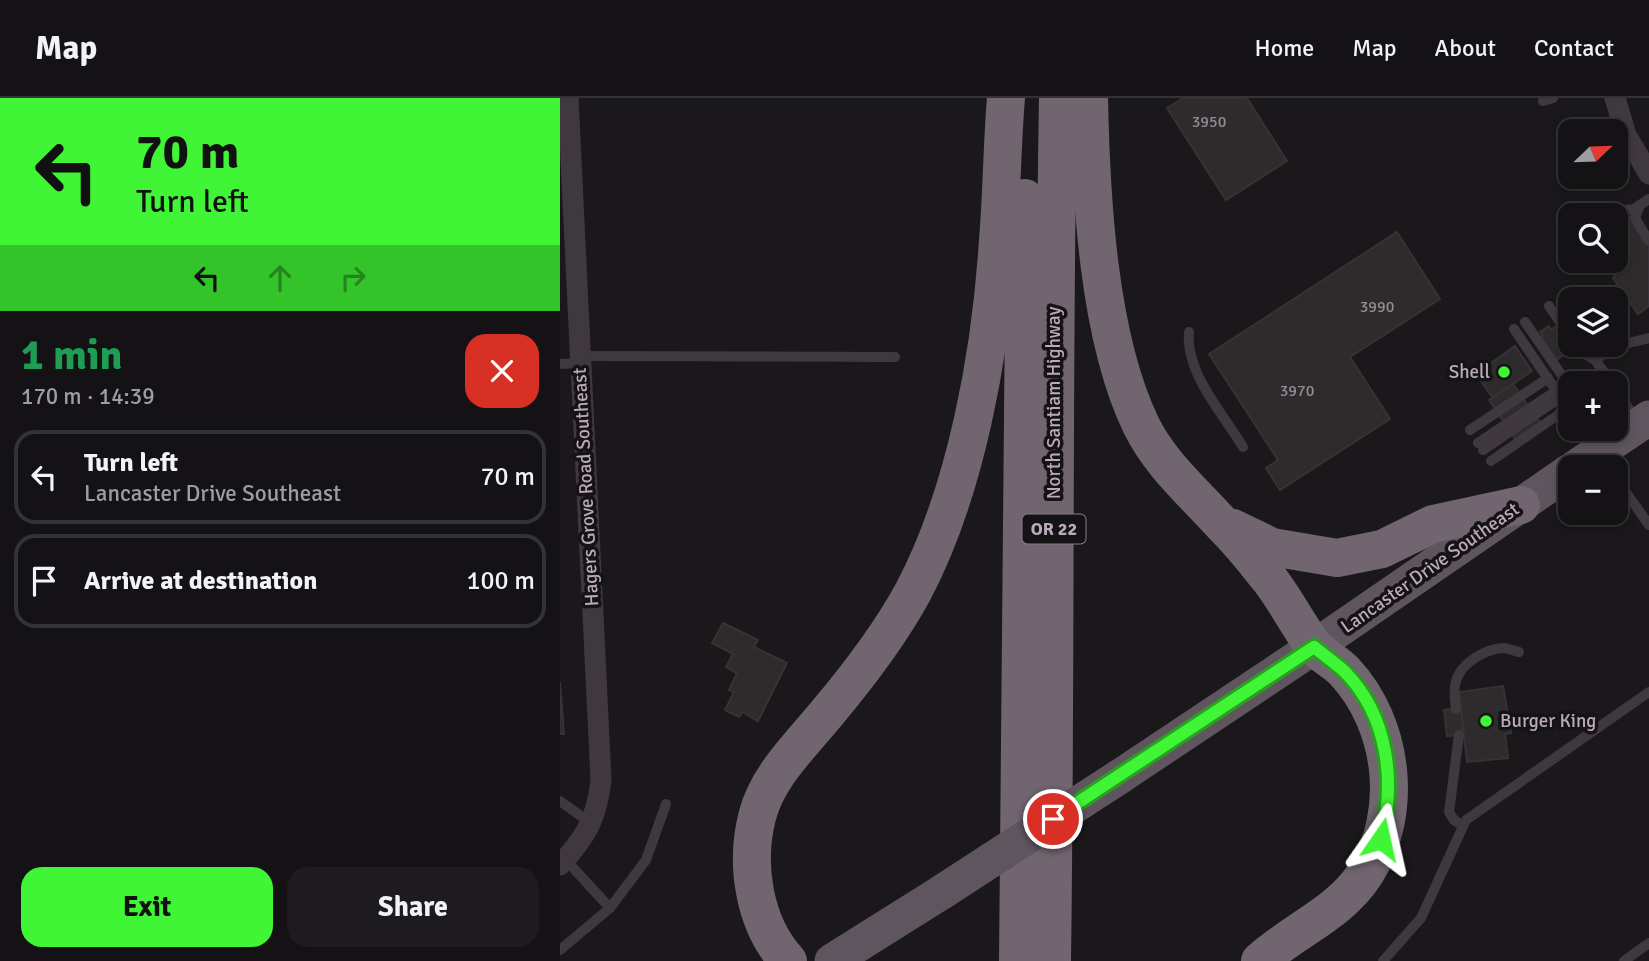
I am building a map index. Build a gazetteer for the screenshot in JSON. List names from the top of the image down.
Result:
{
  "streets": {
    "highway": ["North Santiam Highway", "OR 22"],
    "main road": ["Lancaster Drive Southeast"],
    "street": ["Hagers Grove Road Southeast"]
  },
  "places": ["Shell", "Burger King"],
  "house_numbers": ["3950", "3990", "3970"],
  "north": "top right",
  "page": {
    "header": "Map",
    "nav": [
      "Home",
      "Map",
      "About",
      "Contact"
    ],
    "turn": ["70 m", "Turn left"],
    "map_buttons": ["+", "−"],
    "heading": ["1 min", "170 m · 14:39"],
    "list": [
      {
        "name": "Turn left",
        "note": "Lancaster Drive Southeast",
        "value": "70 m"
      },
      {
        "name": "Arrive at destination",
        "value": "100 m"
      }
    ],
    "buttons": ["Exit", "Share"]
  }
}
